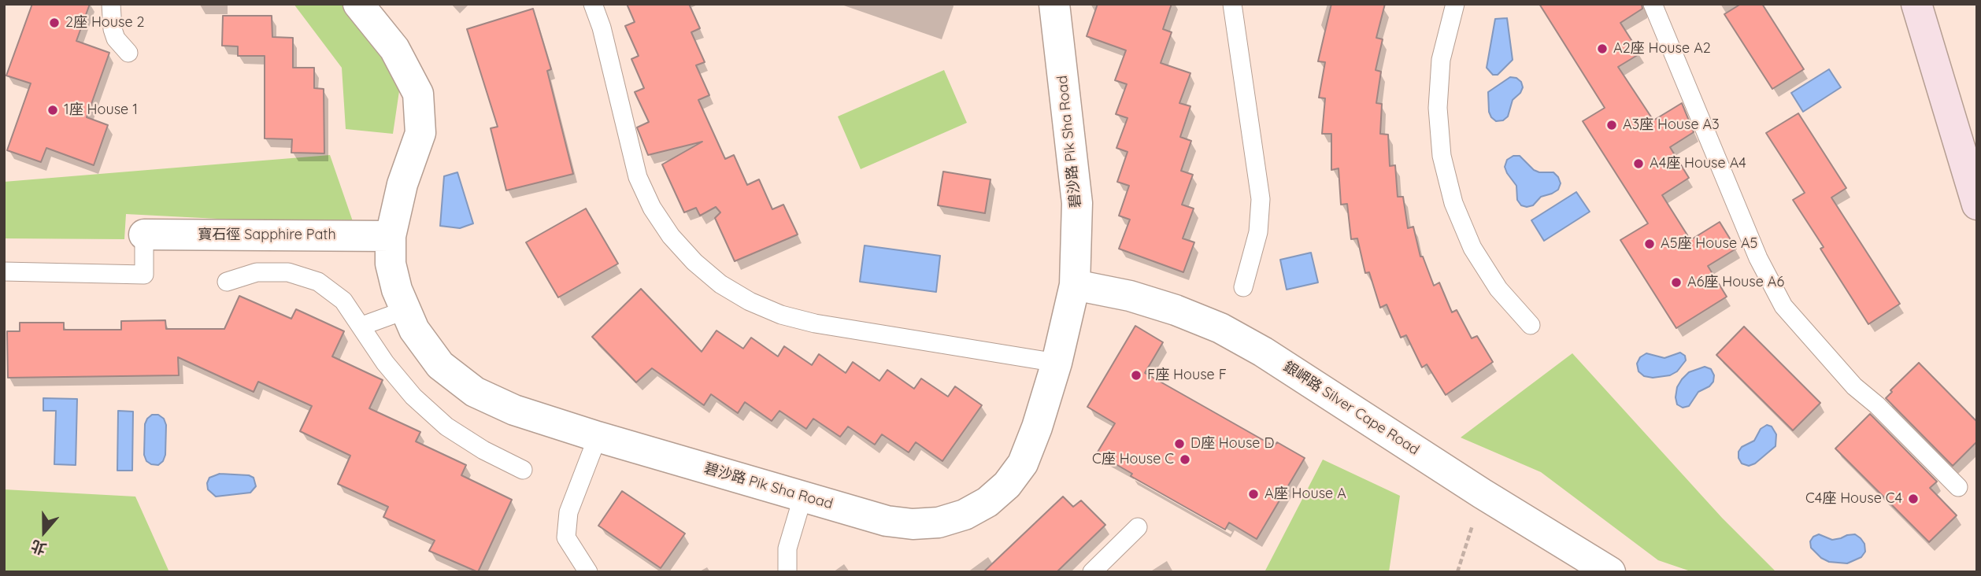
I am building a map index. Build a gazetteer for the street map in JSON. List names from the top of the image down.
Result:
{
  "streets": {
    "street": ["碧沙路 Pik Sha Road", "寶石徑 Sapphire Path", "銀岬路 Silver Cape Road"]
  },
  "crossings": [
    ["碧沙路 Pik Sha Road", "寶石徑 Sapphire Path"],
    ["碧沙路 Pik Sha Road", "銀岬路 Silver Cape Road"]
  ],
  "places": [
    "2座 House 2",
    "A2座 House A2",
    "1座 House 1",
    "A3座 House A3",
    "A4座 House A4",
    "A5座 House A5",
    "A6座 House A6",
    "F座 House F",
    "D座 House D",
    "C座 House C",
    "A座 House A",
    "C4座 House C4"
  ],
  "north": "bottom"
}
